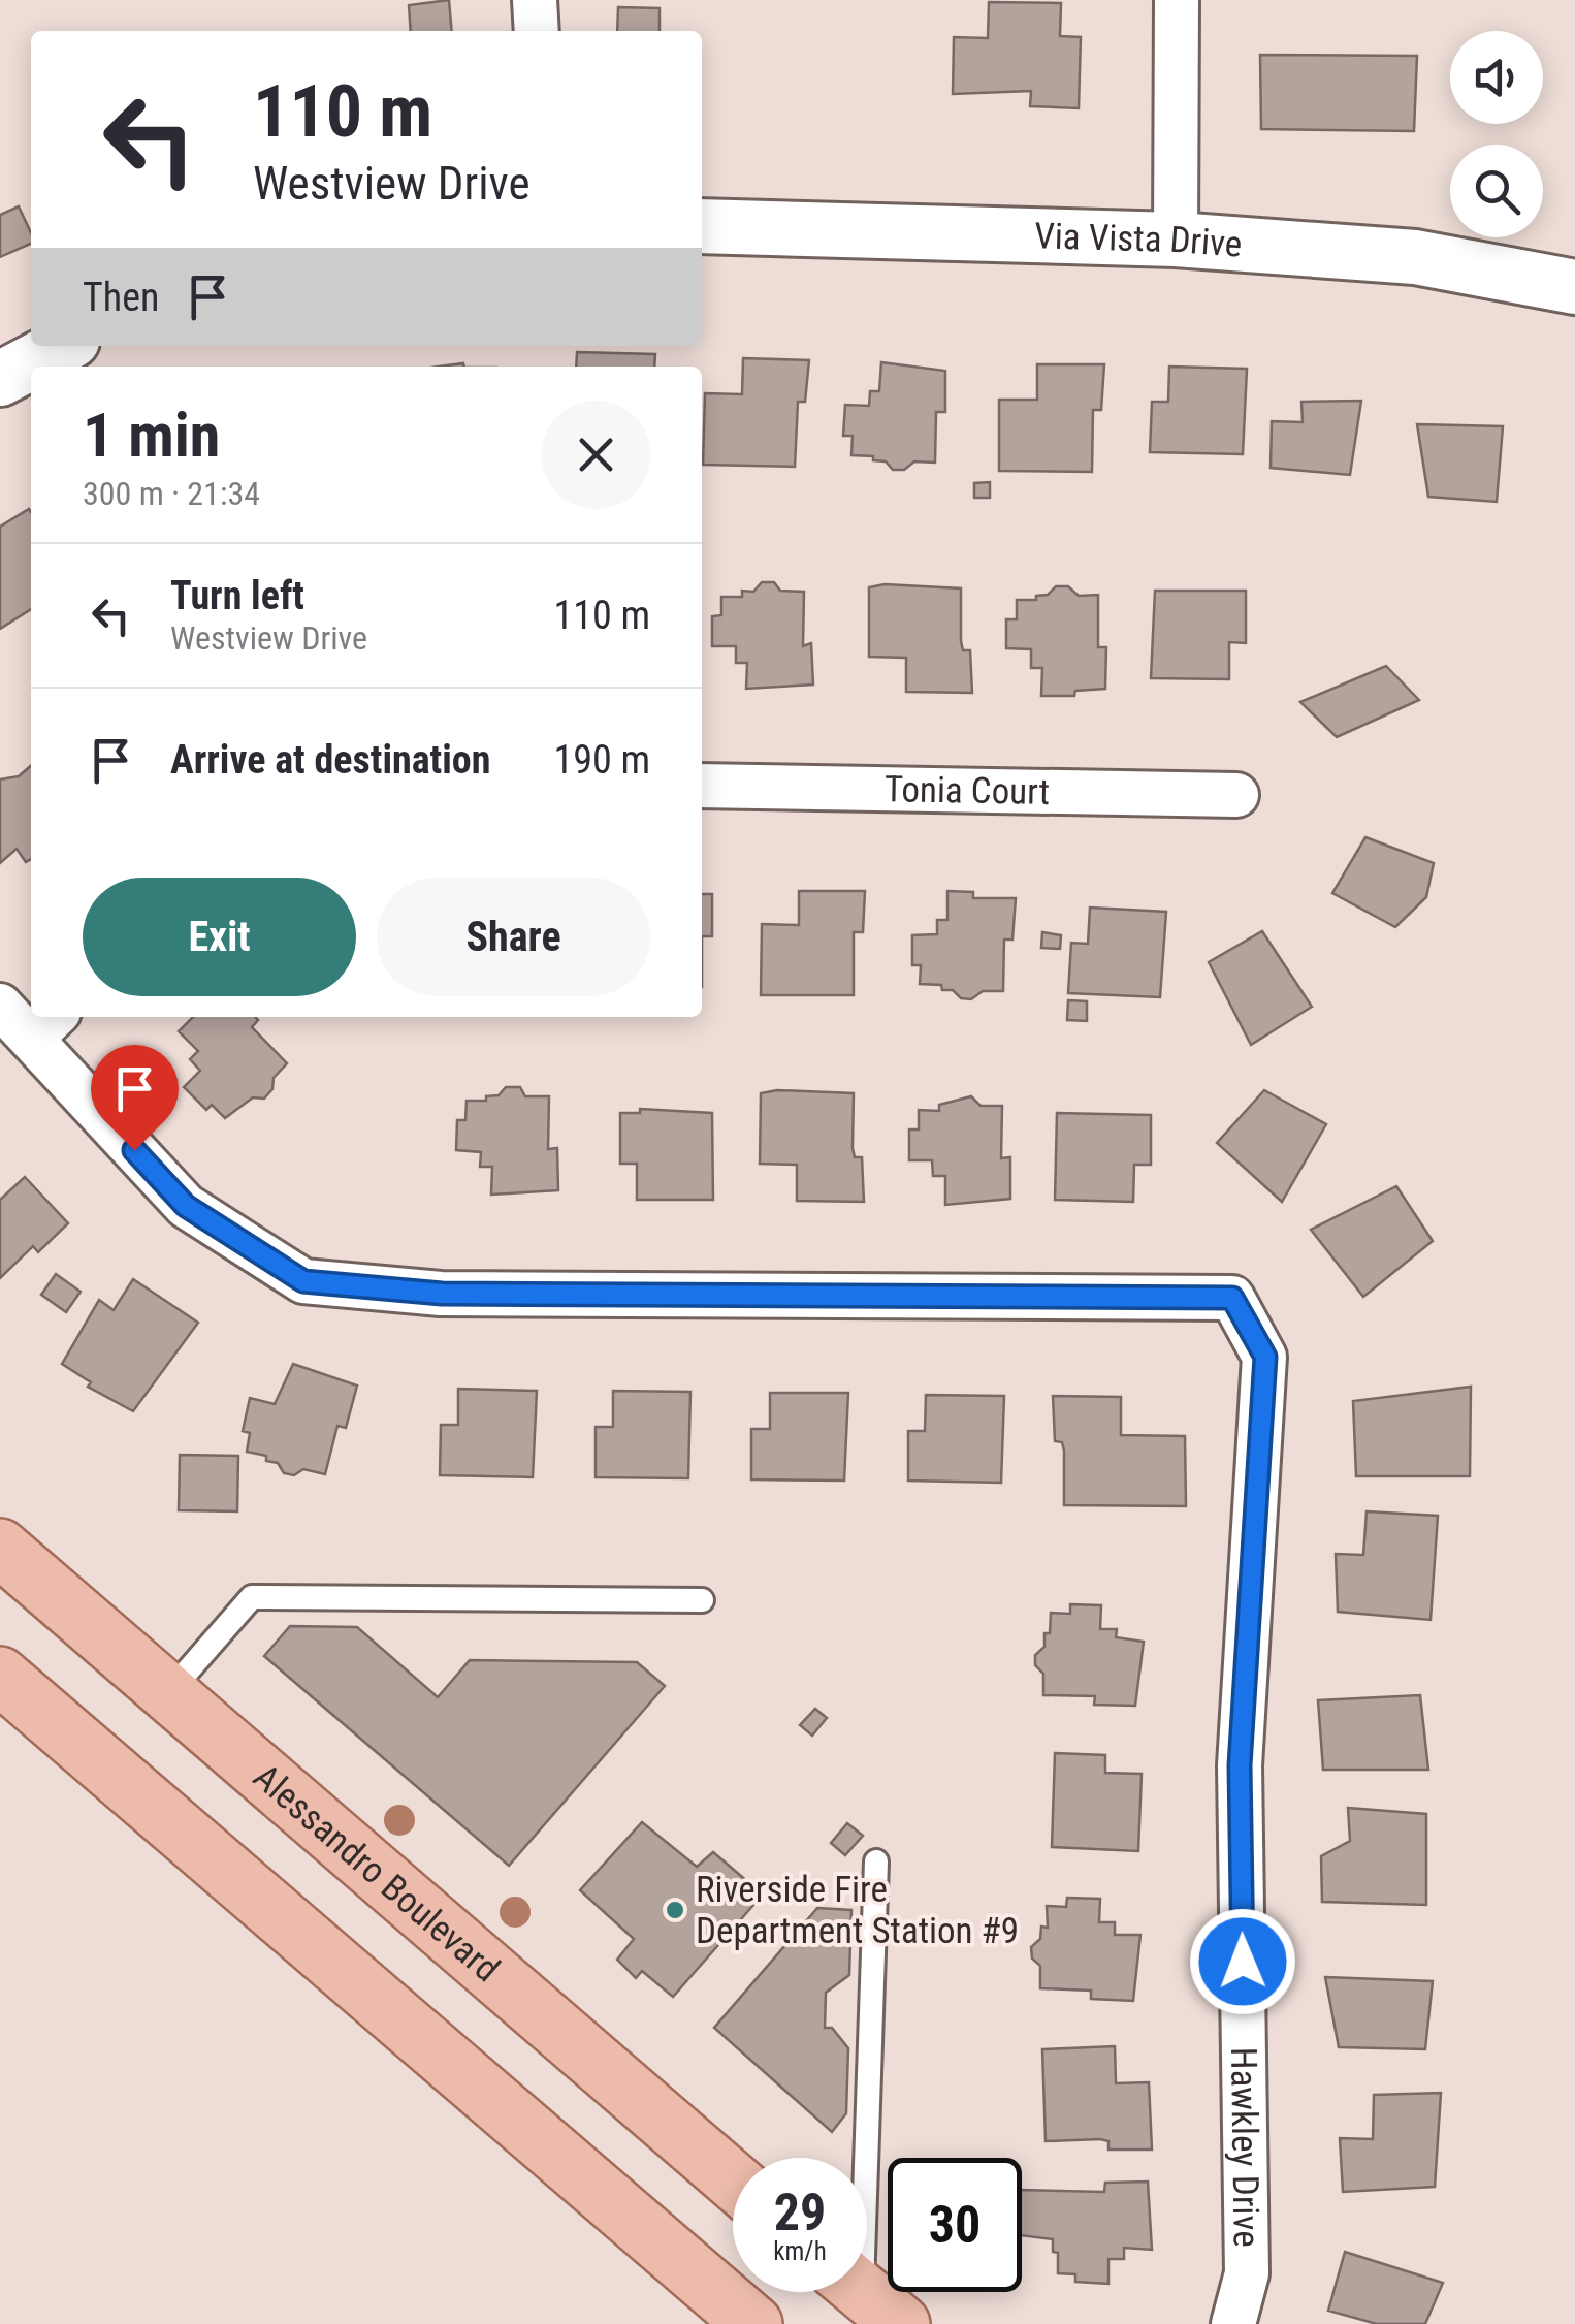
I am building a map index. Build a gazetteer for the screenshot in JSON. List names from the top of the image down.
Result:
{
  "streets": {
    "main road": ["Alessandro Boulevard"],
    "street": ["Via Vista Drive", "Tonia Court", "Hawkley Drive"]
  },
  "places": ["Riverside Fire Department Station #9"],
  "page": {
    "turn": ["110 m", "Westview Drive"],
    "then": "Then",
    "heading": ["1 min", "300 m · 21:34"],
    "list": [
      {
        "name": "Turn left",
        "note": "Westview Drive",
        "value": "110 m"
      },
      {
        "name": "Arrive at destination",
        "value": "190 m"
      }
    ],
    "buttons": ["Exit", "Share"],
    "speed": "29 km/h",
    "limit": "30"
  }
}
